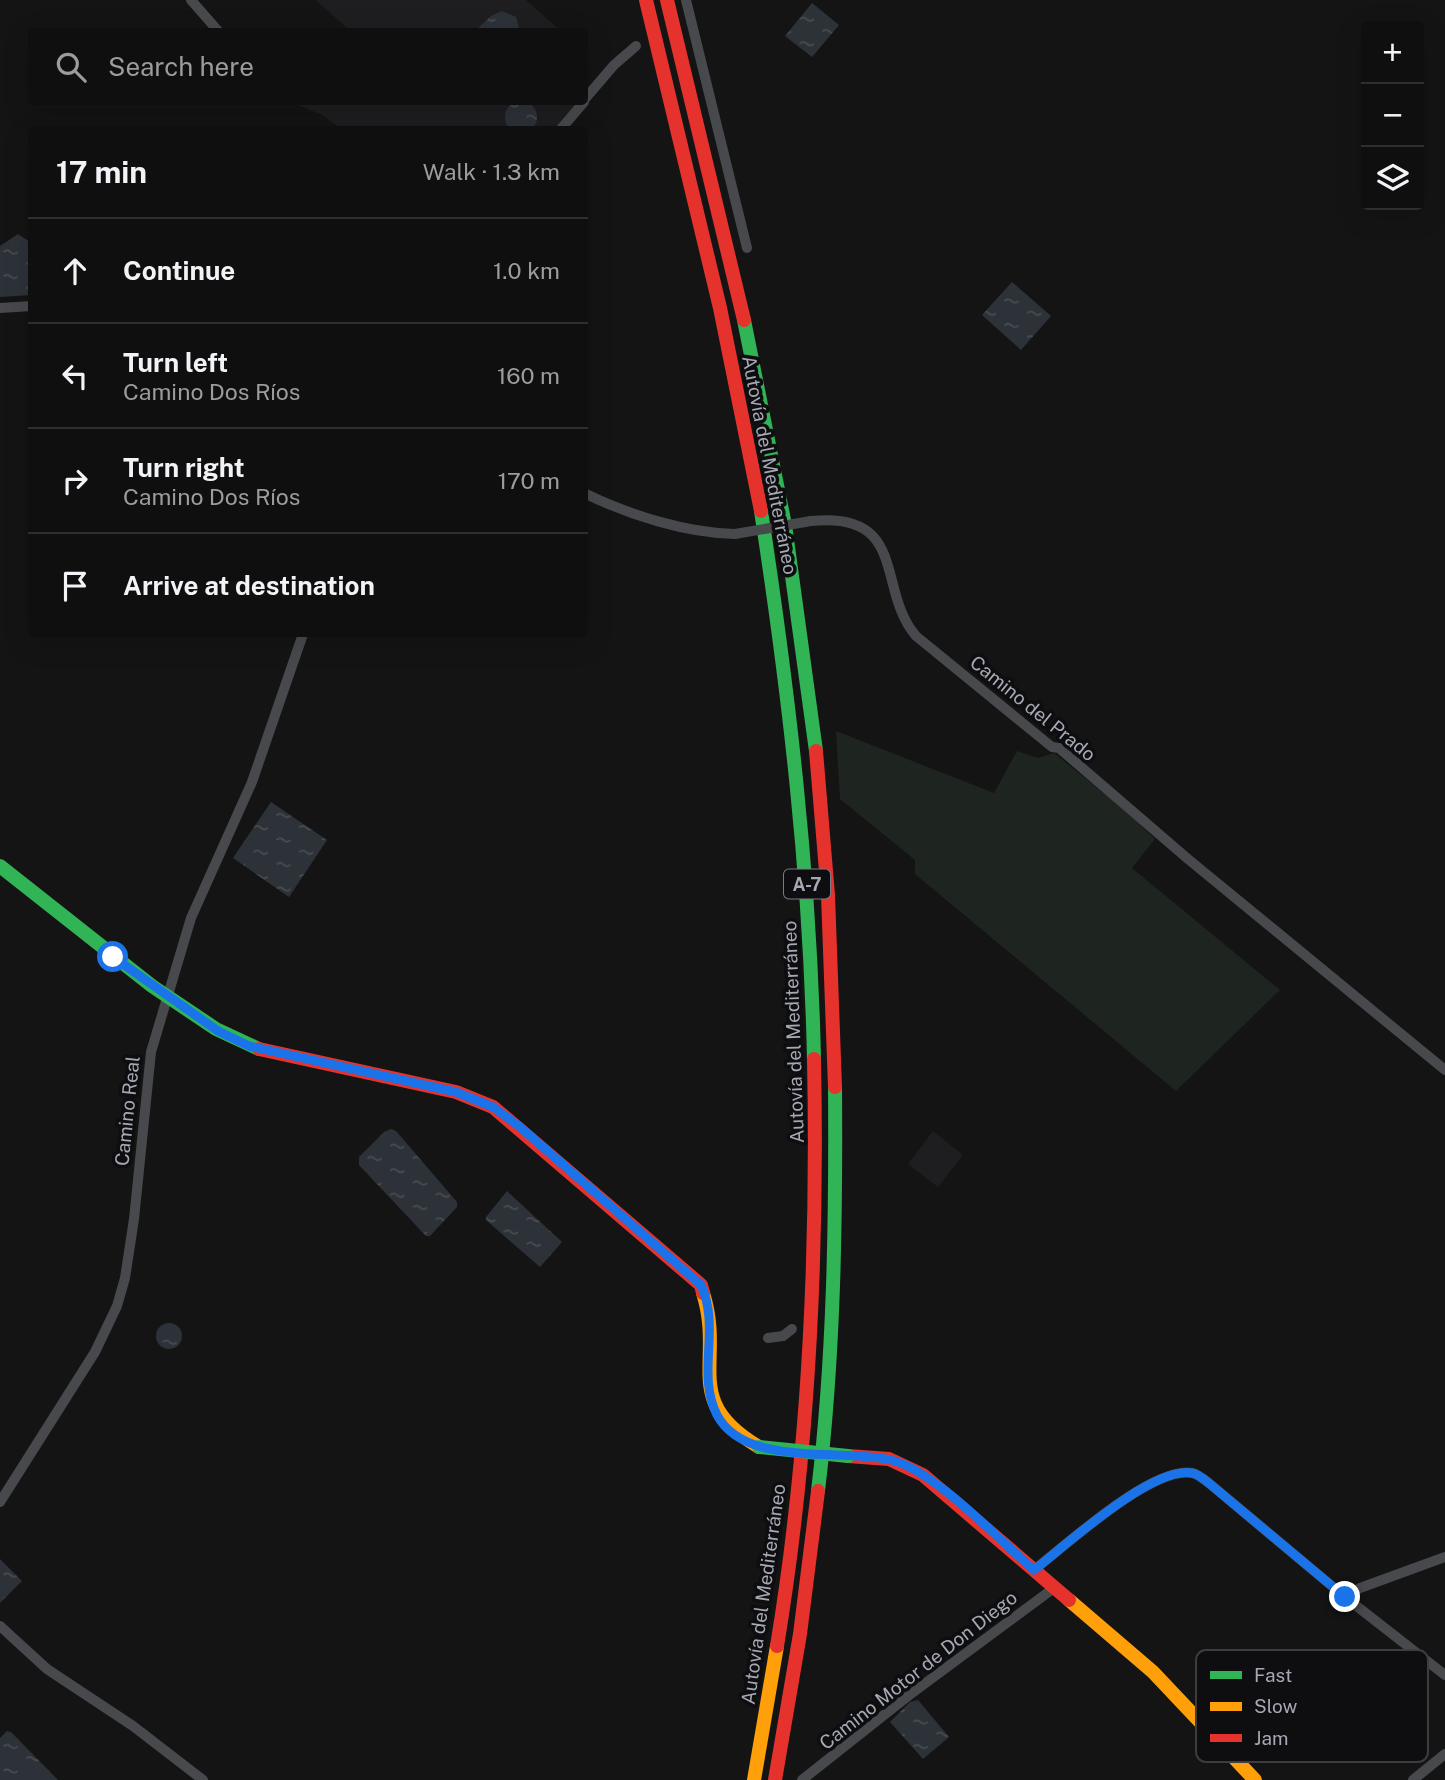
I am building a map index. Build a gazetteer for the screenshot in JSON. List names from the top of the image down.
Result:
{
  "streets": {
    "main road": ["Autovía del Mediterráneo", "A-7"],
    "street": ["Camino del Prado", "Camino Real", "Camino Motor de Don Diego"]
  },
  "legend": ["Fast", "Slow", "Jam"],
  "page": {
    "map_buttons": ["+", "−"],
    "search": "Search here",
    "heading": ["17 min", "Walk · 1.3 km"],
    "list": [
      ["Continue", "1.0 km"],
      ["Turn left", "Camino Dos Ríos", "160 m"],
      ["Turn right", "Camino Dos Ríos", "170 m"],
      "Arrive at destination"
    ]
  }
}
